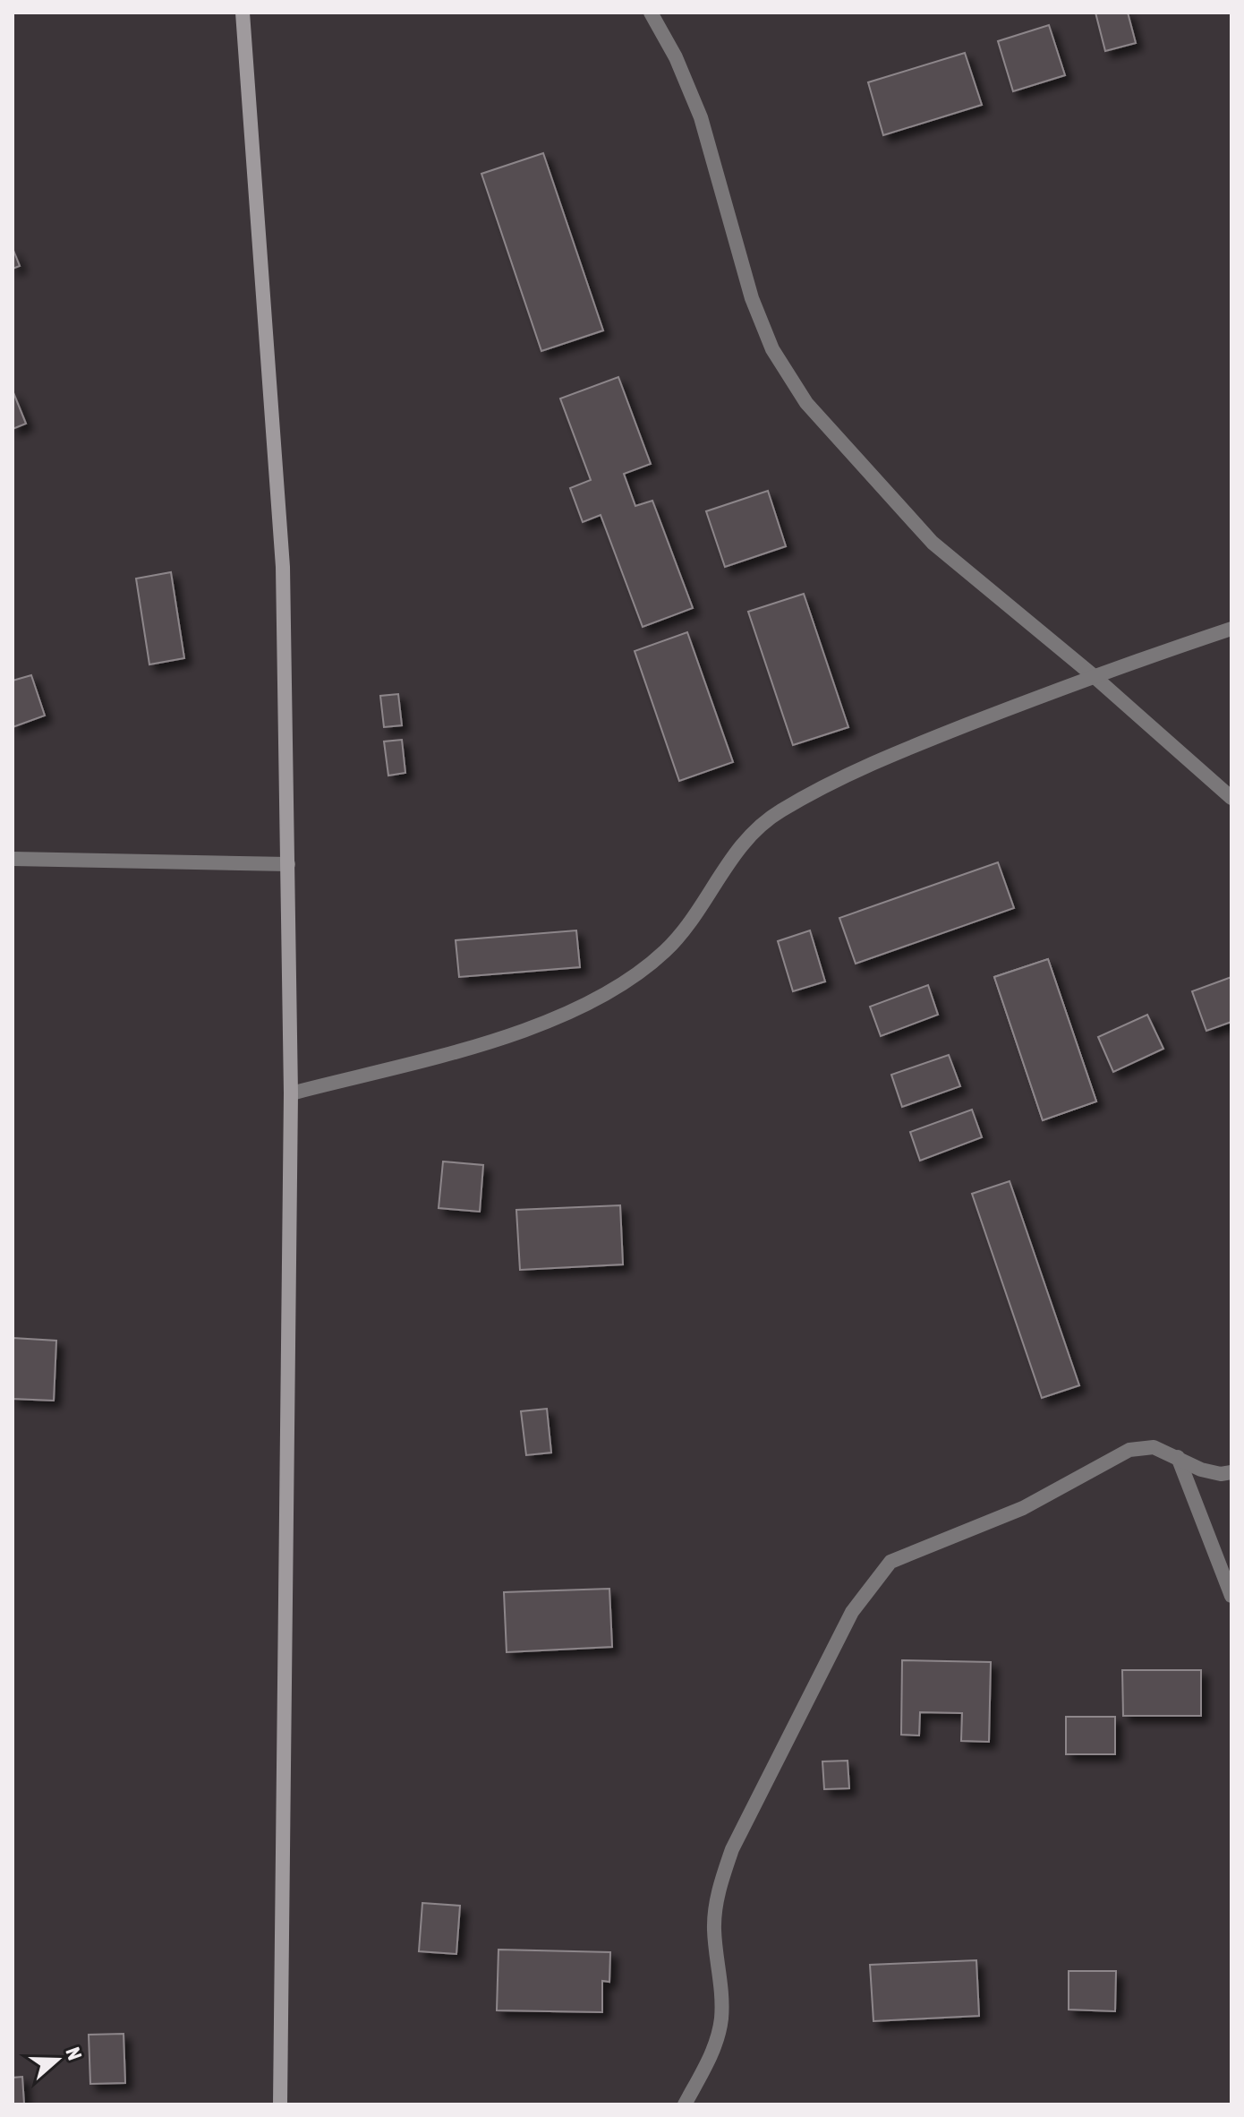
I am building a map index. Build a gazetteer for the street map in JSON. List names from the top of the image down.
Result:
{
  "north": "right"
}
